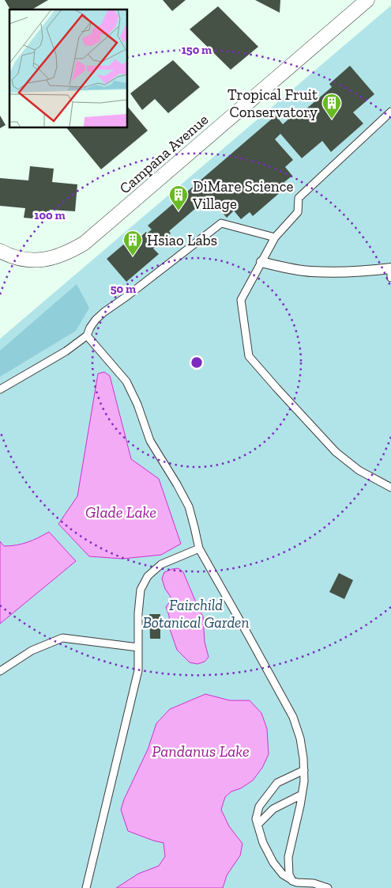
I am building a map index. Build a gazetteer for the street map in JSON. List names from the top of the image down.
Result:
{
  "streets": {
    "street": ["Campana Avenue"]
  },
  "water": ["Glade Lake", "Pandanus Lake"],
  "parks": ["Fairchild Botanical Garden"],
  "places": {
    "building": ["Tropical Fruit Conservatory", "DiMare Science Village", "Hsiao Labs"]
  },
  "rings": ["150 m", "100 m", "50 m"]
}
